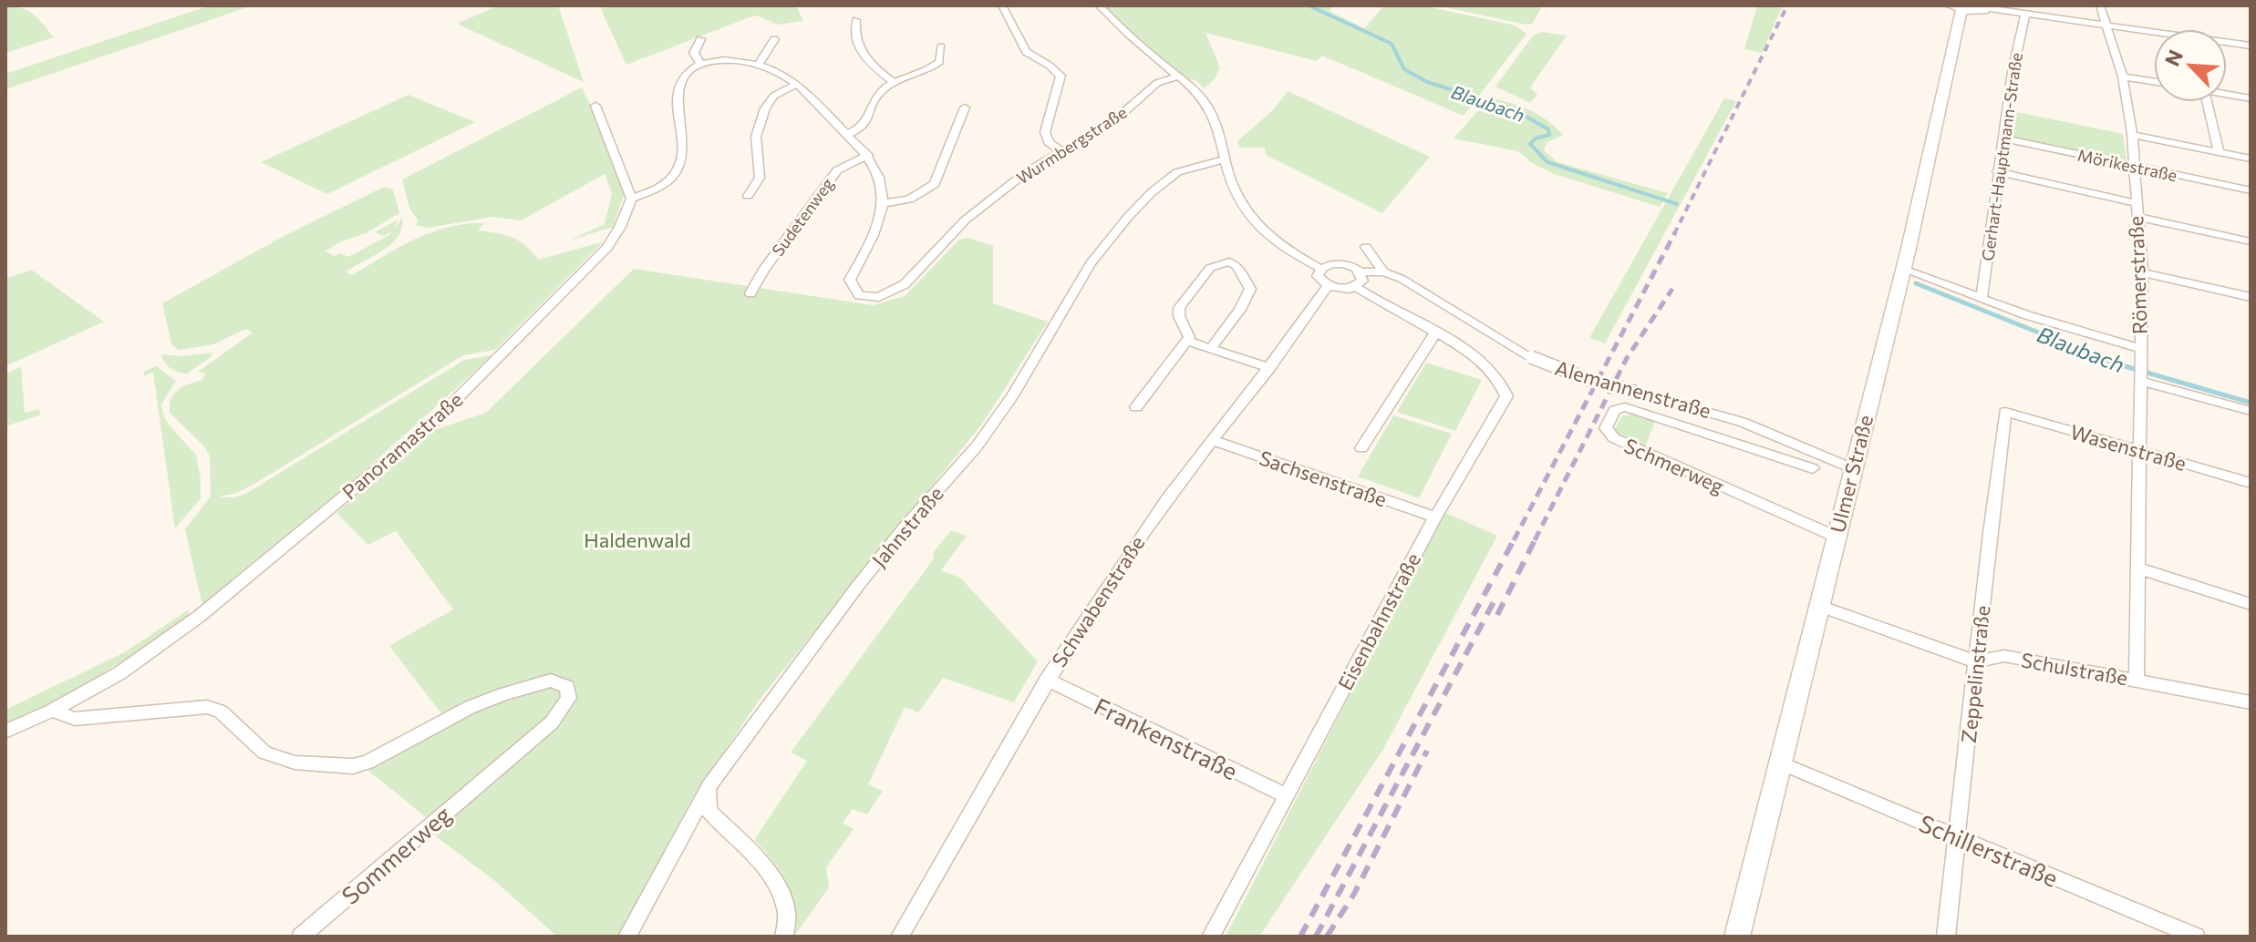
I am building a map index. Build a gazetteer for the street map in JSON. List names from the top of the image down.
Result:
{
  "streets": {
    "main road": ["Ulmer Straße"],
    "street": [
      "Wurmbergstraße",
      "Gerhart-Hauptmann-Straße",
      "Mörikestraße",
      "Sudetenweg",
      "Römerstraße",
      "Alemannenstraße",
      "Panoramastraße",
      "Wasenstraße",
      "Schmerweg",
      "Sachsenstraße",
      "Jahnstraße",
      "Schwabenstraße",
      "Eisenbahnstraße",
      "Schulstraße",
      "Zeppelinstraße",
      "Frankenstraße",
      "Schillerstraße",
      "Sommerweg"
    ]
  },
  "crossings": [
    ["Wurmbergstraße", "Sudetenweg"],
    ["Wurmbergstraße", "Alemannenstraße"],
    ["Gerhart-Hauptmann-Straße", "Mörikestraße"],
    ["Mörikestraße", "Römerstraße"],
    ["Römerstraße", "Wasenstraße"],
    ["Römerstraße", "Schulstraße"],
    ["Alemannenstraße", "Ulmer Straße"],
    ["Alemannenstraße", "Jahnstraße"],
    ["Panoramastraße", "Sommerweg"],
    ["Wasenstraße", "Zeppelinstraße"],
    ["Schmerweg", "Ulmer Straße"],
    ["Ulmer Straße", "Schulstraße"],
    ["Ulmer Straße", "Schillerstraße"],
    ["Sachsenstraße", "Schwabenstraße"],
    ["Sachsenstraße", "Eisenbahnstraße"],
    ["Schwabenstraße", "Frankenstraße"],
    ["Eisenbahnstraße", "Frankenstraße"],
    ["Schulstraße", "Zeppelinstraße"],
    ["Zeppelinstraße", "Schillerstraße"]
  ],
  "water": ["Blaubach"],
  "parks": ["Haldenwald"],
  "north": "top left"
}
